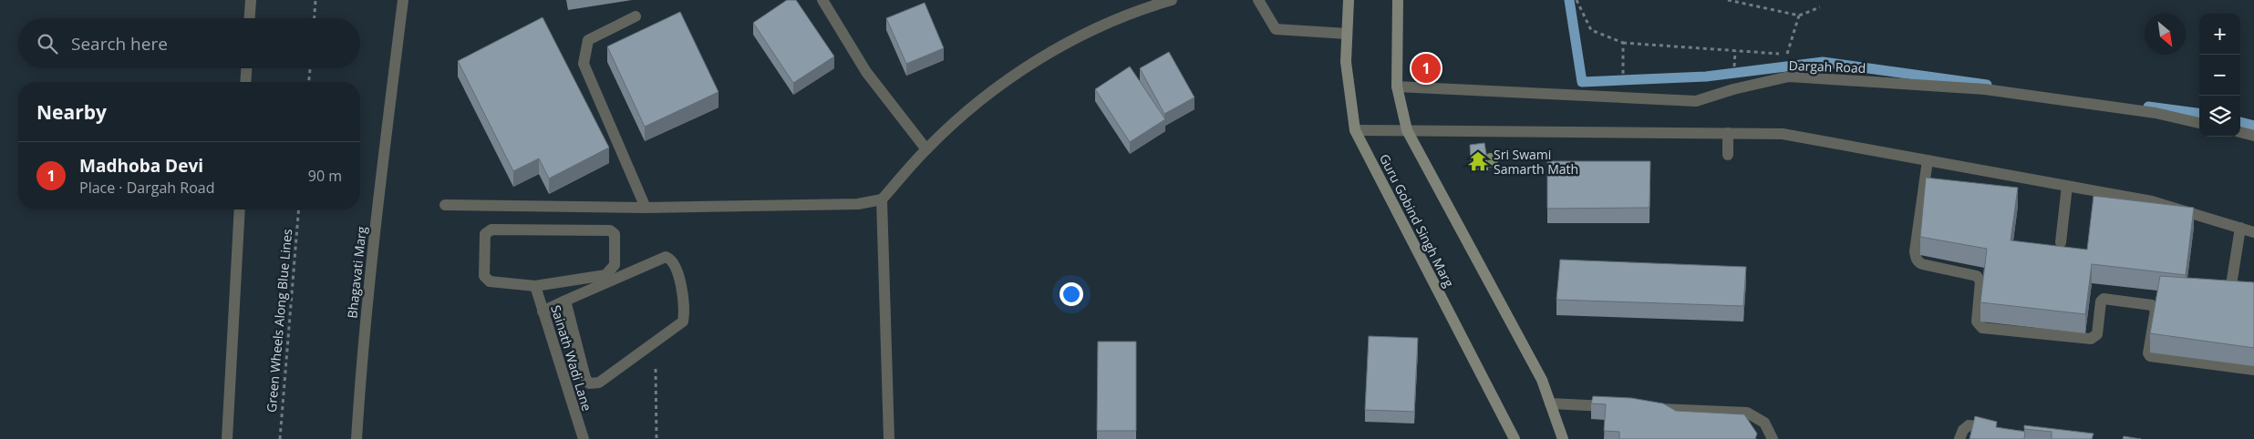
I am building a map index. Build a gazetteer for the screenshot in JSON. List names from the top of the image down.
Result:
{
  "streets": {
    "street": [
      "Dargah Road",
      "Guru Gobind Singh Marg",
      "Bhagavati Marg",
      "Sainath Wadi Lane"
    ],
    "path": ["Green Wheels Along Blue Lines"]
  },
  "places": {
    "temple": ["Sri Swami Samarth Math"]
  },
  "north": "bottom right",
  "page": {
    "map_buttons": ["+", "−"],
    "search": "Search here",
    "pins": "1",
    "heading": "Nearby",
    "list": [
      {
        "mark": "1",
        "name": "Madhoba Devi",
        "note": "Place · Dargah Road",
        "value": "90 m"
      }
    ]
  }
}
